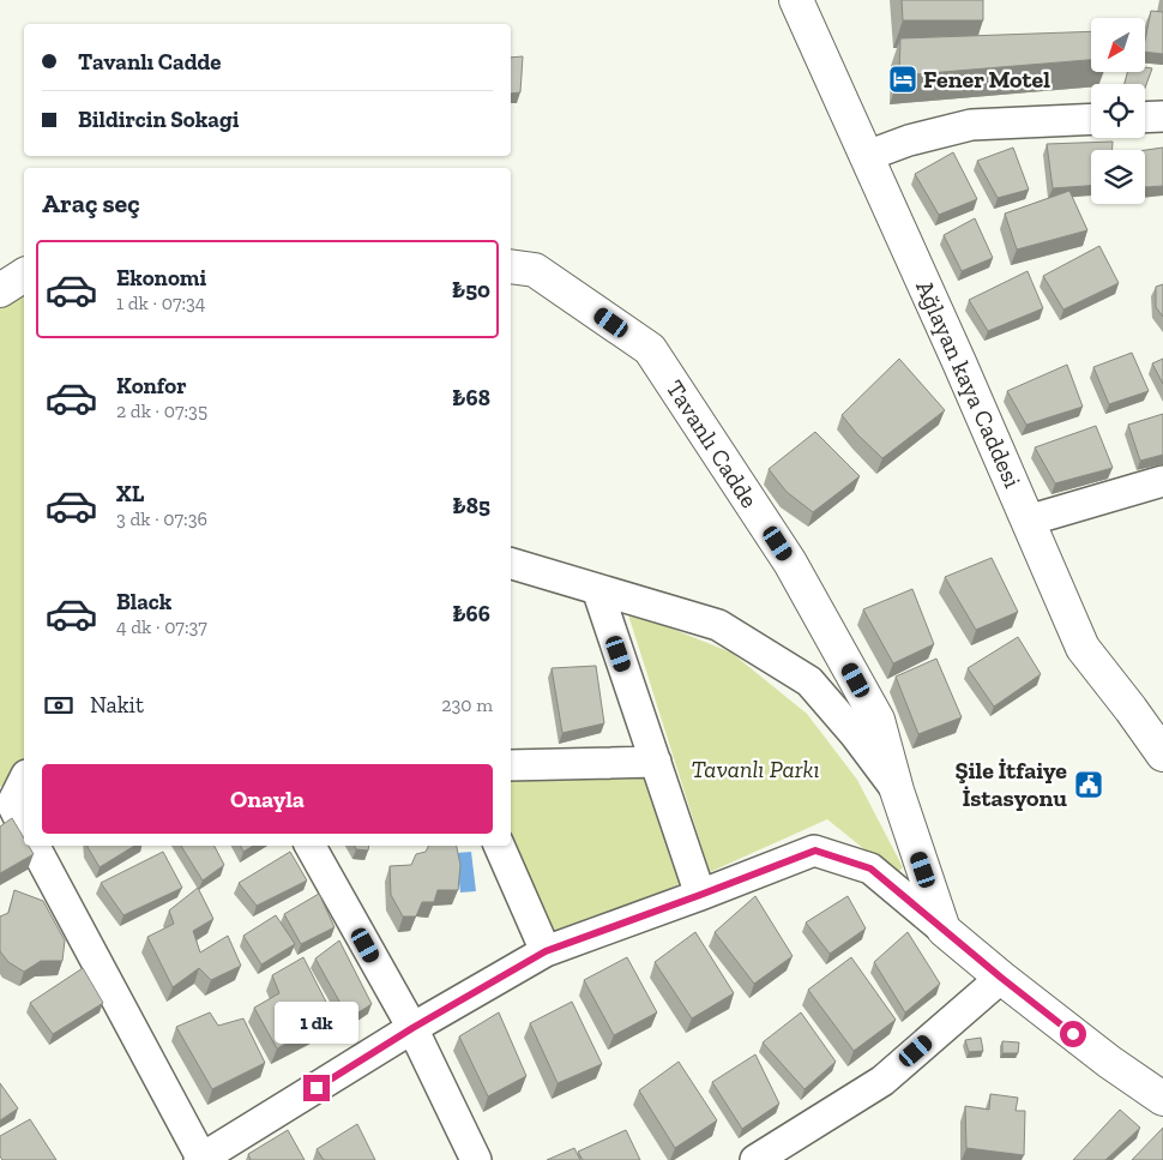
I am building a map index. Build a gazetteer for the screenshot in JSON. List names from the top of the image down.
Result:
{
  "streets": {
    "street": ["Ağlayan kaya Caddesi", "Tavanlı Cadde"]
  },
  "parks": ["Tavanlı Parkı"],
  "places": {
    "hotel": ["Fener Motel"],
    "public building": ["Şile İtfaiye İstasyonu"]
  },
  "north": "bottom left",
  "page": {
    "banner": ["Tavanlı Cadde", "Bildircin Sokagi"],
    "heading": "Araç seç",
    "list": [
      {
        "name": "Ekonomi",
        "note": "1 dk · 07:34",
        "value": "₺50"
      },
      {
        "name": "Konfor",
        "note": "2 dk · 07:35",
        "value": "₺68"
      },
      {
        "name": "XL",
        "note": "3 dk · 07:36",
        "value": "₺85"
      },
      {
        "name": "Black",
        "note": "4 dk · 07:37",
        "value": "₺66"
      }
    ],
    "pay": ["Nakit", "230 m"],
    "buttons": "Onayla",
    "bubble": "1 dk"
  }
}
